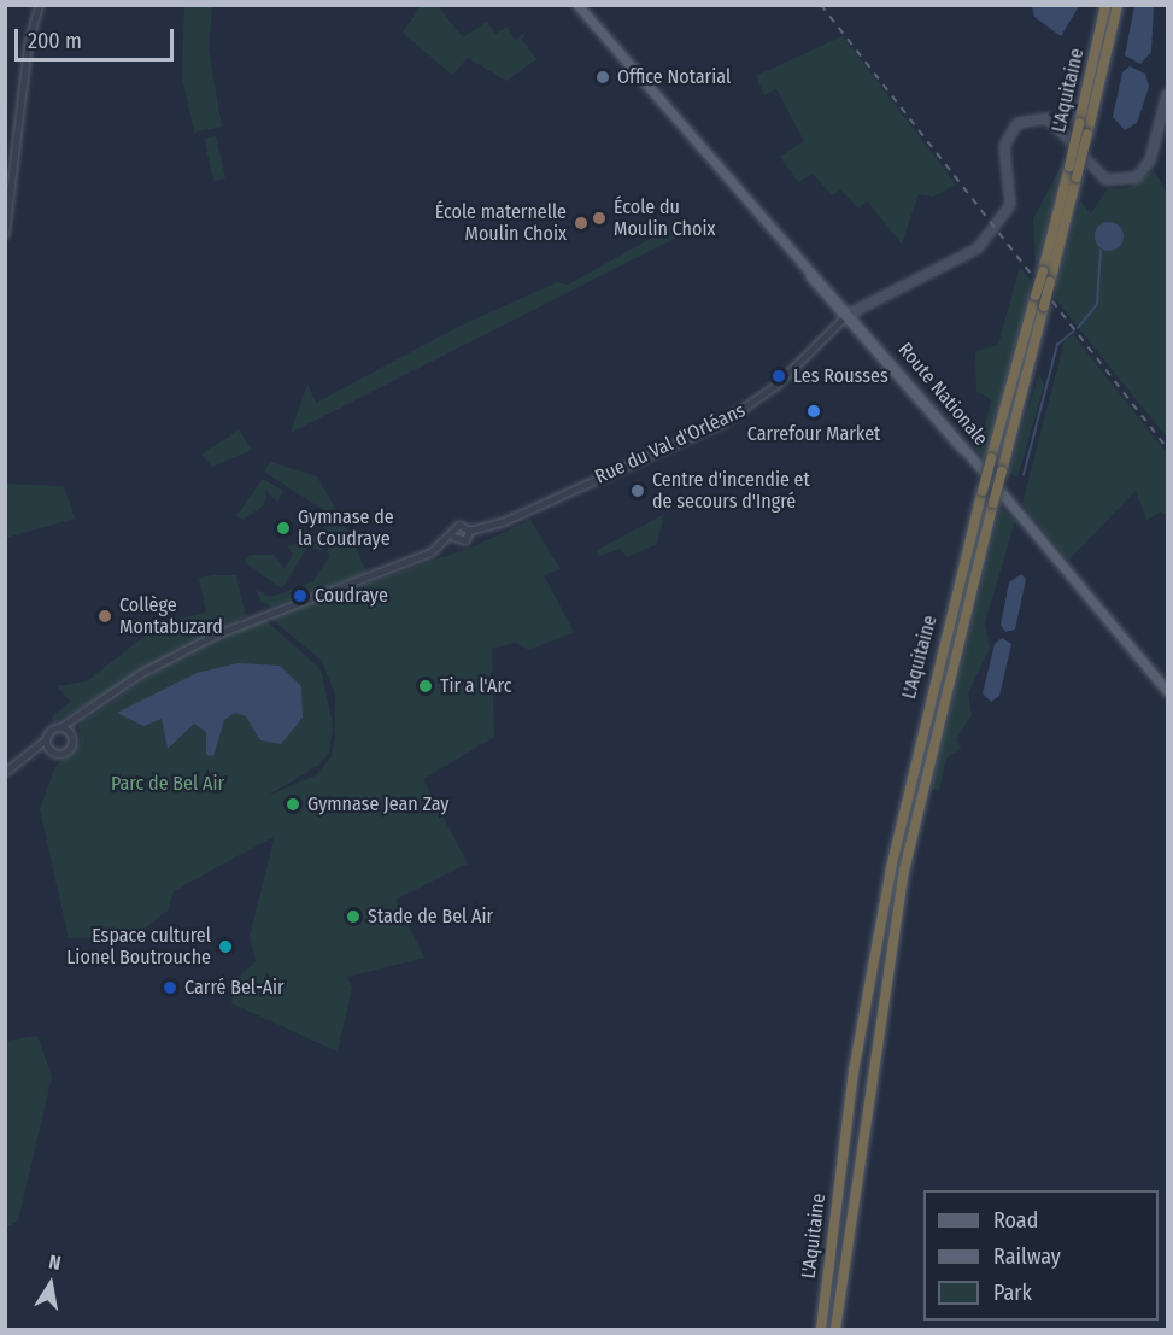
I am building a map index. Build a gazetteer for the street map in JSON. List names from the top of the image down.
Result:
{
  "streets": {
    "highway": ["L'Aquitaine"],
    "main road": ["Route Nationale"],
    "street": ["Rue du Val d'Orléans"]
  },
  "crossings": [
    ["Route Nationale", "Rue du Val d'Orléans"]
  ],
  "parks": ["Parc de Bel Air"],
  "places": [
    "Office Notarial",
    "École du Moulin Choix",
    "École maternelle Moulin Choix",
    "Les Rousses",
    "Carrefour Market",
    "Centre d'incendie et de secours d'Ingré",
    "Gymnase de la Coudraye",
    "Coudraye",
    "Collège Montabuzard",
    "Tir a l'Arc",
    "Gymnase Jean Zay",
    "Stade de Bel Air",
    "Espace culturel Lionel Boutrouche",
    "Carré Bel-Air"
  ],
  "legend": ["Road", "Railway", "Park"],
  "scale_bar": "200 m",
  "north": "top"
}
